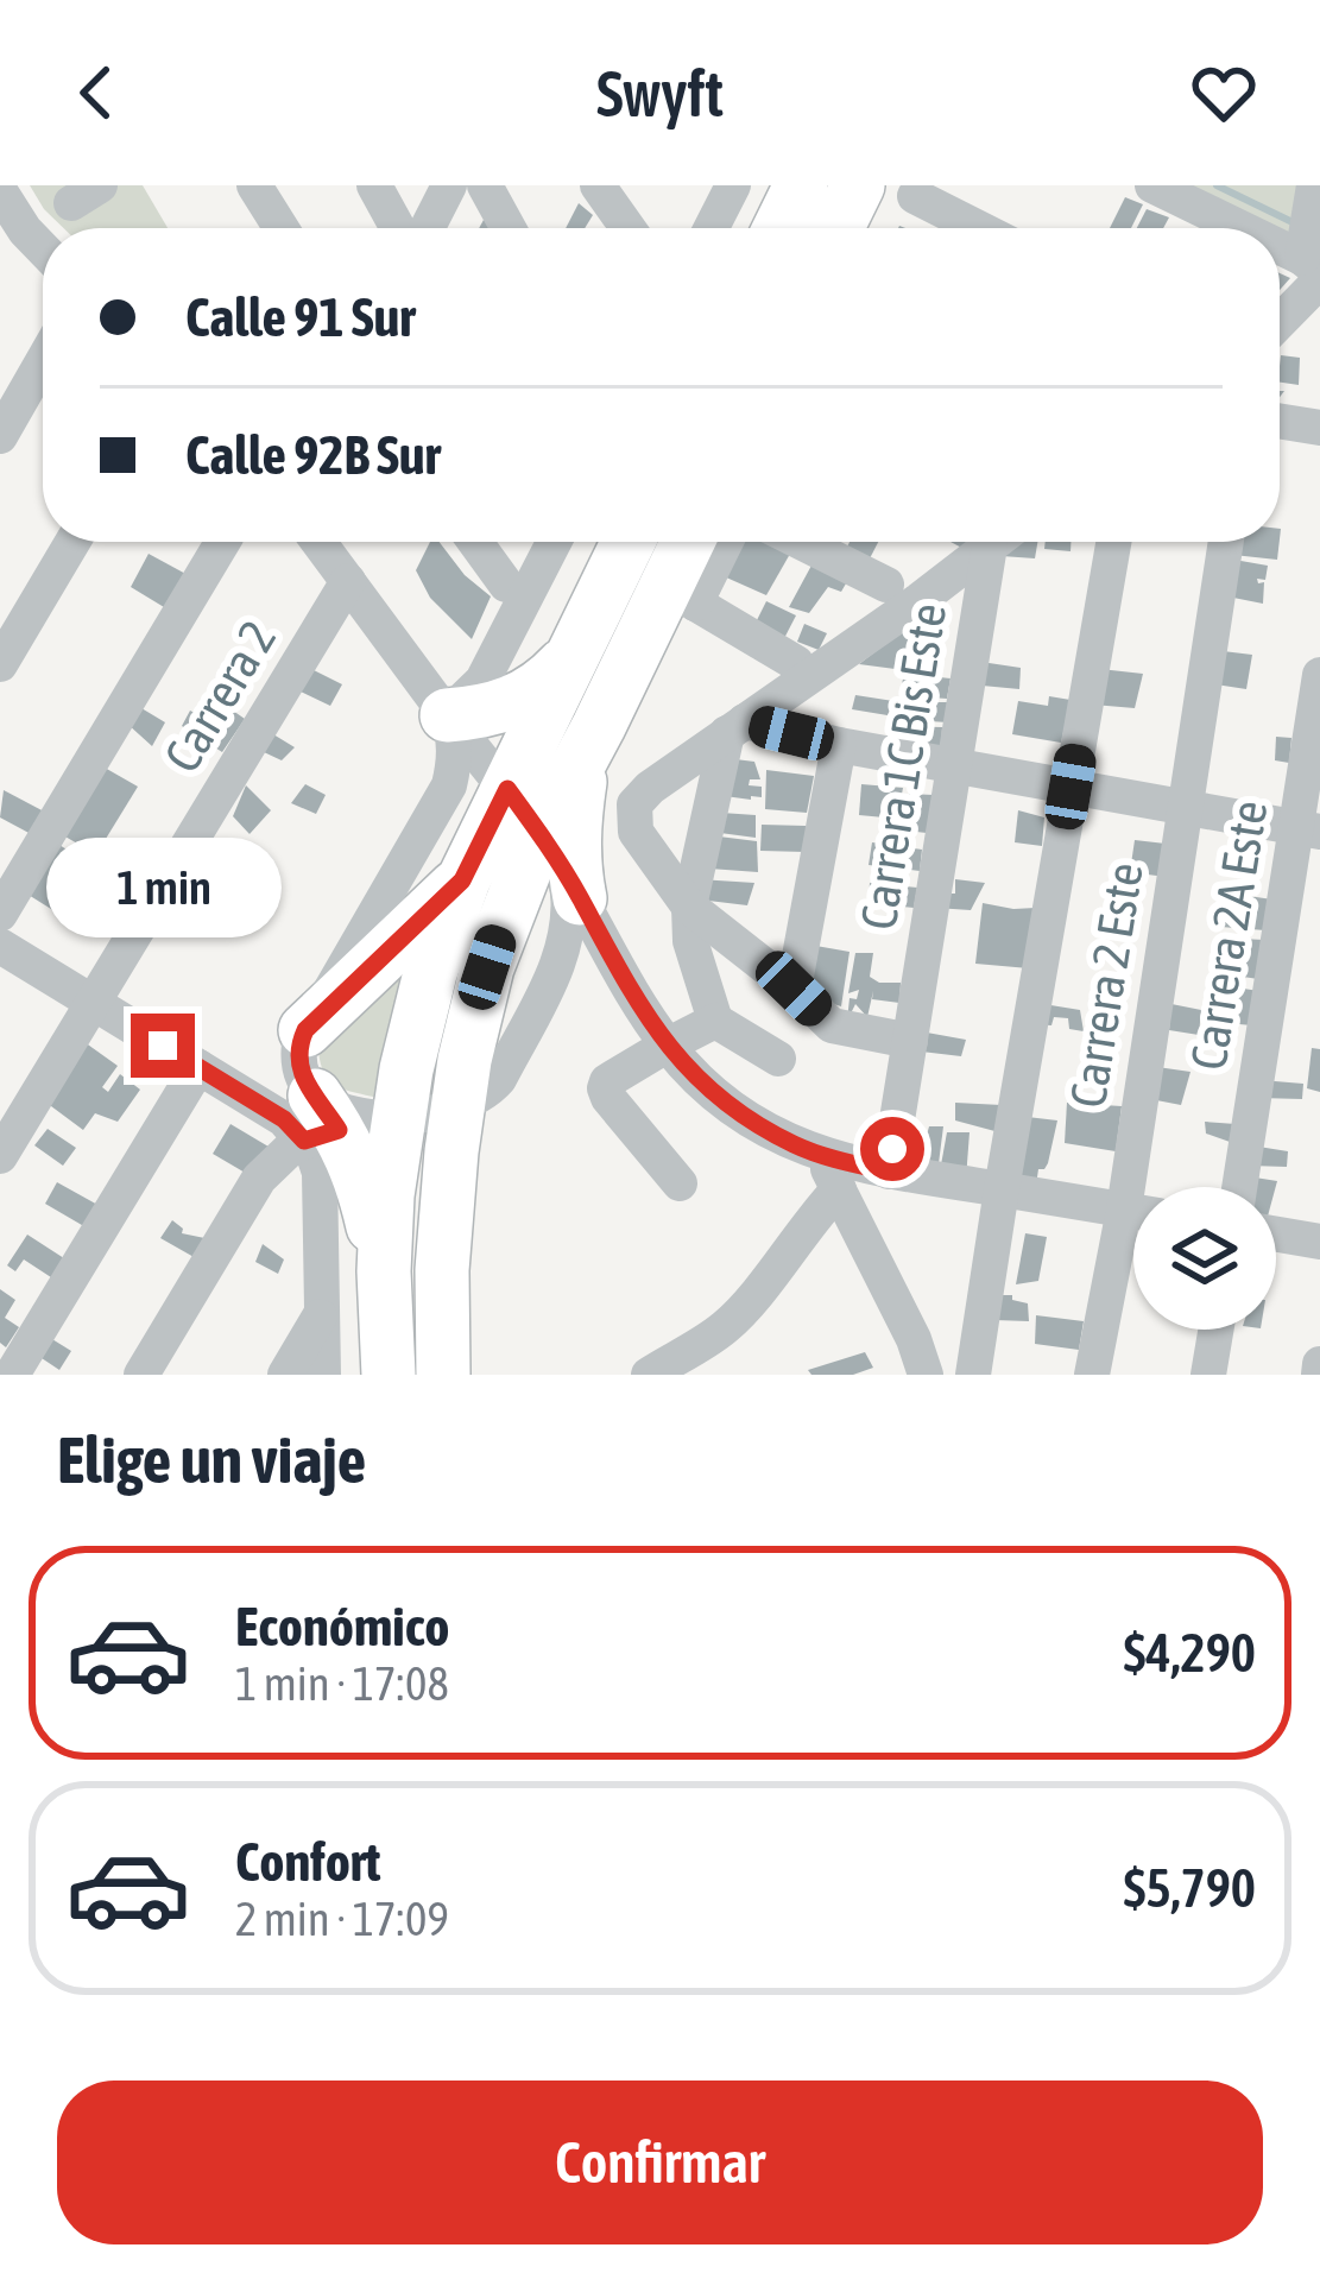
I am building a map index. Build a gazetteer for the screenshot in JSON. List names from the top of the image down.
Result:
{
  "streets": {
    "street": [
      "Carrera 2",
      "Carrera 1C Bis Este",
      "Carrera 2A Este",
      "Carrera 2 Este"
    ]
  },
  "page": {
    "header": "Swyft",
    "banner": ["Calle 91 Sur", "Calle 92B Sur"],
    "bubble": "1 min",
    "heading": "Elige un viaje",
    "list": [
      {
        "name": "Económico",
        "note": "1 min · 17:08",
        "value": "$4,290"
      },
      {
        "name": "Confort",
        "note": "2 min · 17:09",
        "value": "$5,790"
      }
    ],
    "buttons": "Confirmar"
  }
}
